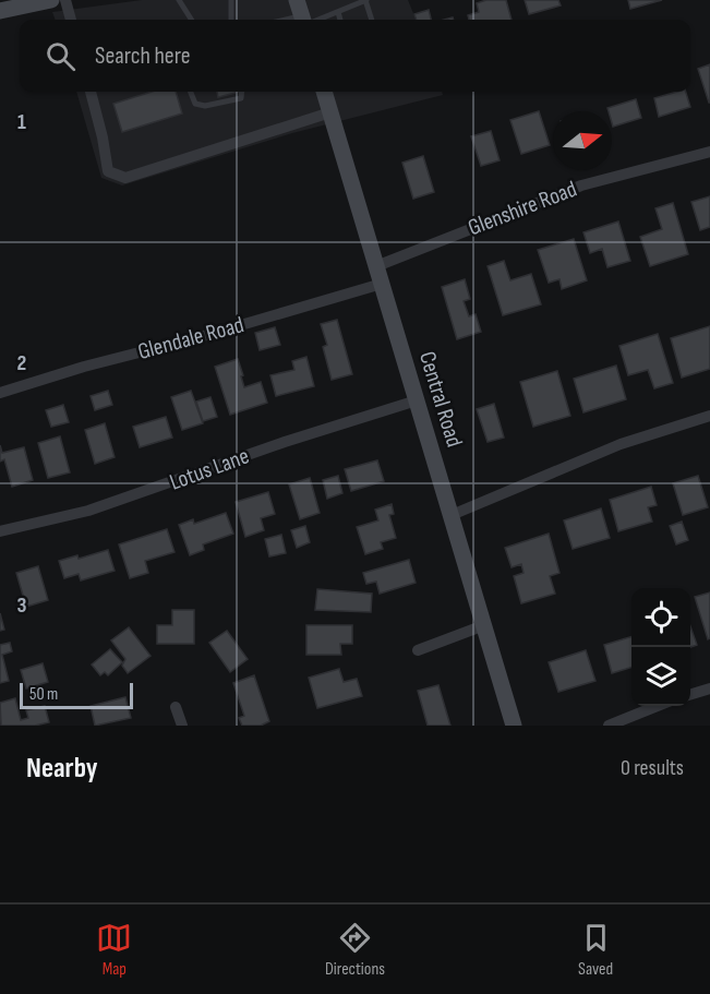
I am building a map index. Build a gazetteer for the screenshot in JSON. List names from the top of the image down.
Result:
{
  "streets": {
    "main road": ["Central Road"],
    "street": ["Glenshire Road", "Glendale Road", "Lotus Lane"]
  },
  "crossings": [
    ["Glenshire Road", "Central Road"],
    ["Glendale Road", "Central Road"],
    ["Central Road", "Lotus Lane"]
  ],
  "scale_bar": "50 m",
  "north": "right",
  "page": {
    "search": "Search here",
    "scale": "50 m",
    "heading": ["Nearby", "0 results"],
    "nav": ["Map", "Directions", "Saved"]
  },
  "grid": {
    "rows": ["1", "2", "3"]
  }
}
